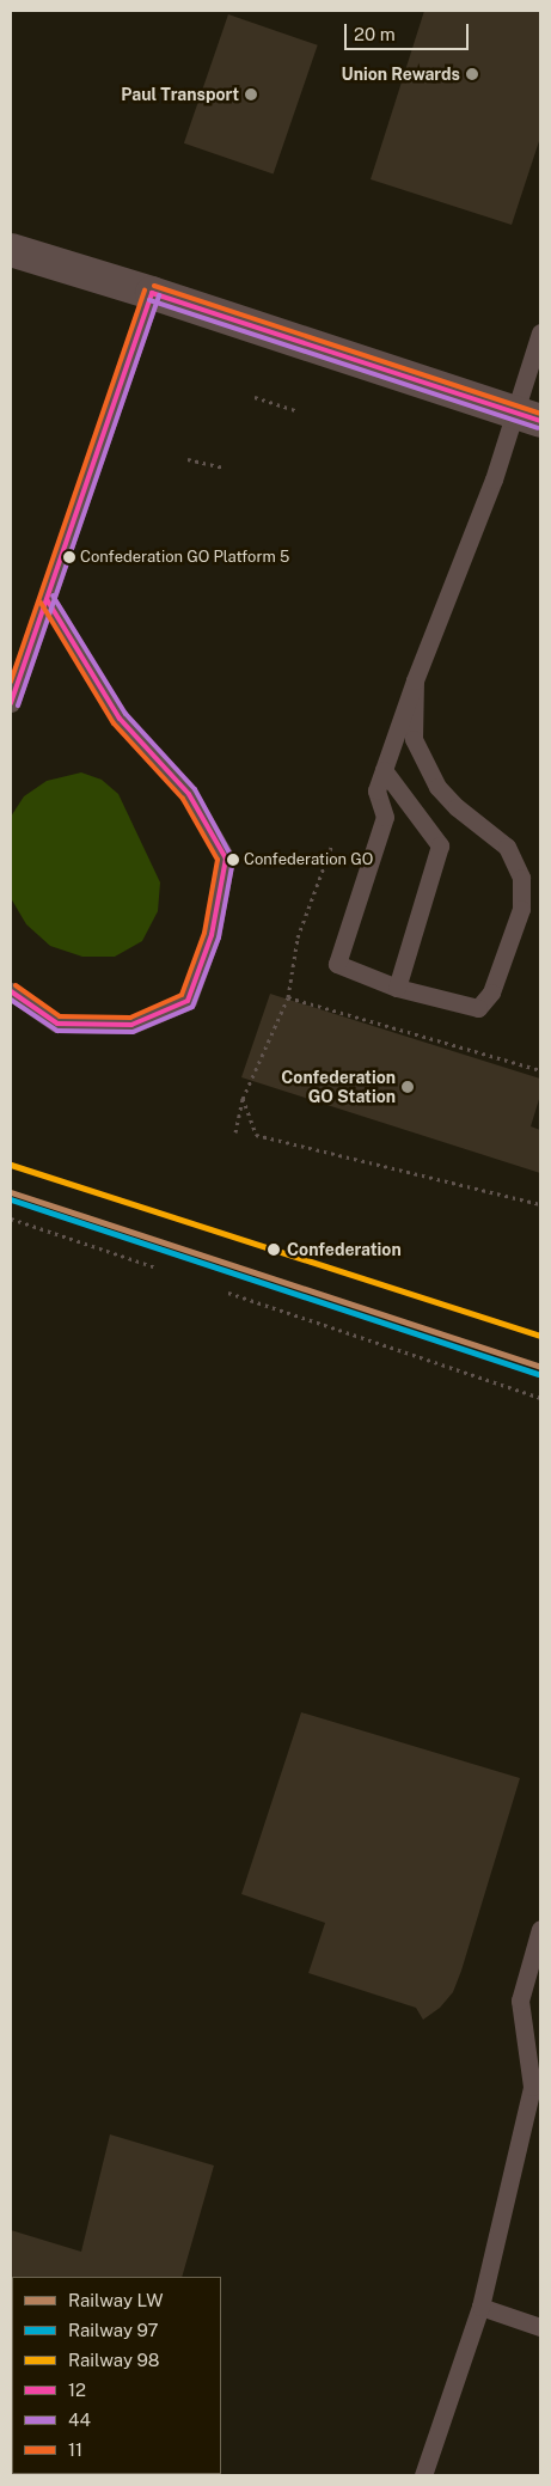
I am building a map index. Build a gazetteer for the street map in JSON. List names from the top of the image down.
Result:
{
  "places": [
    "Union Rewards",
    "Paul Transport",
    "Confederation GO Platform 5",
    "Confederation GO",
    "Confederation GO Station",
    "Confederation"
  ],
  "lines": [
    "transit line 11",
    "transit line 12",
    "transit line 44",
    "rail line 98",
    "rail line LW",
    "rail line 97"
  ],
  "legend": [
    "Railway LW",
    "Railway 97",
    "Railway 98",
    "12",
    "44",
    "11"
  ],
  "scale_bar": "20 m"
}
